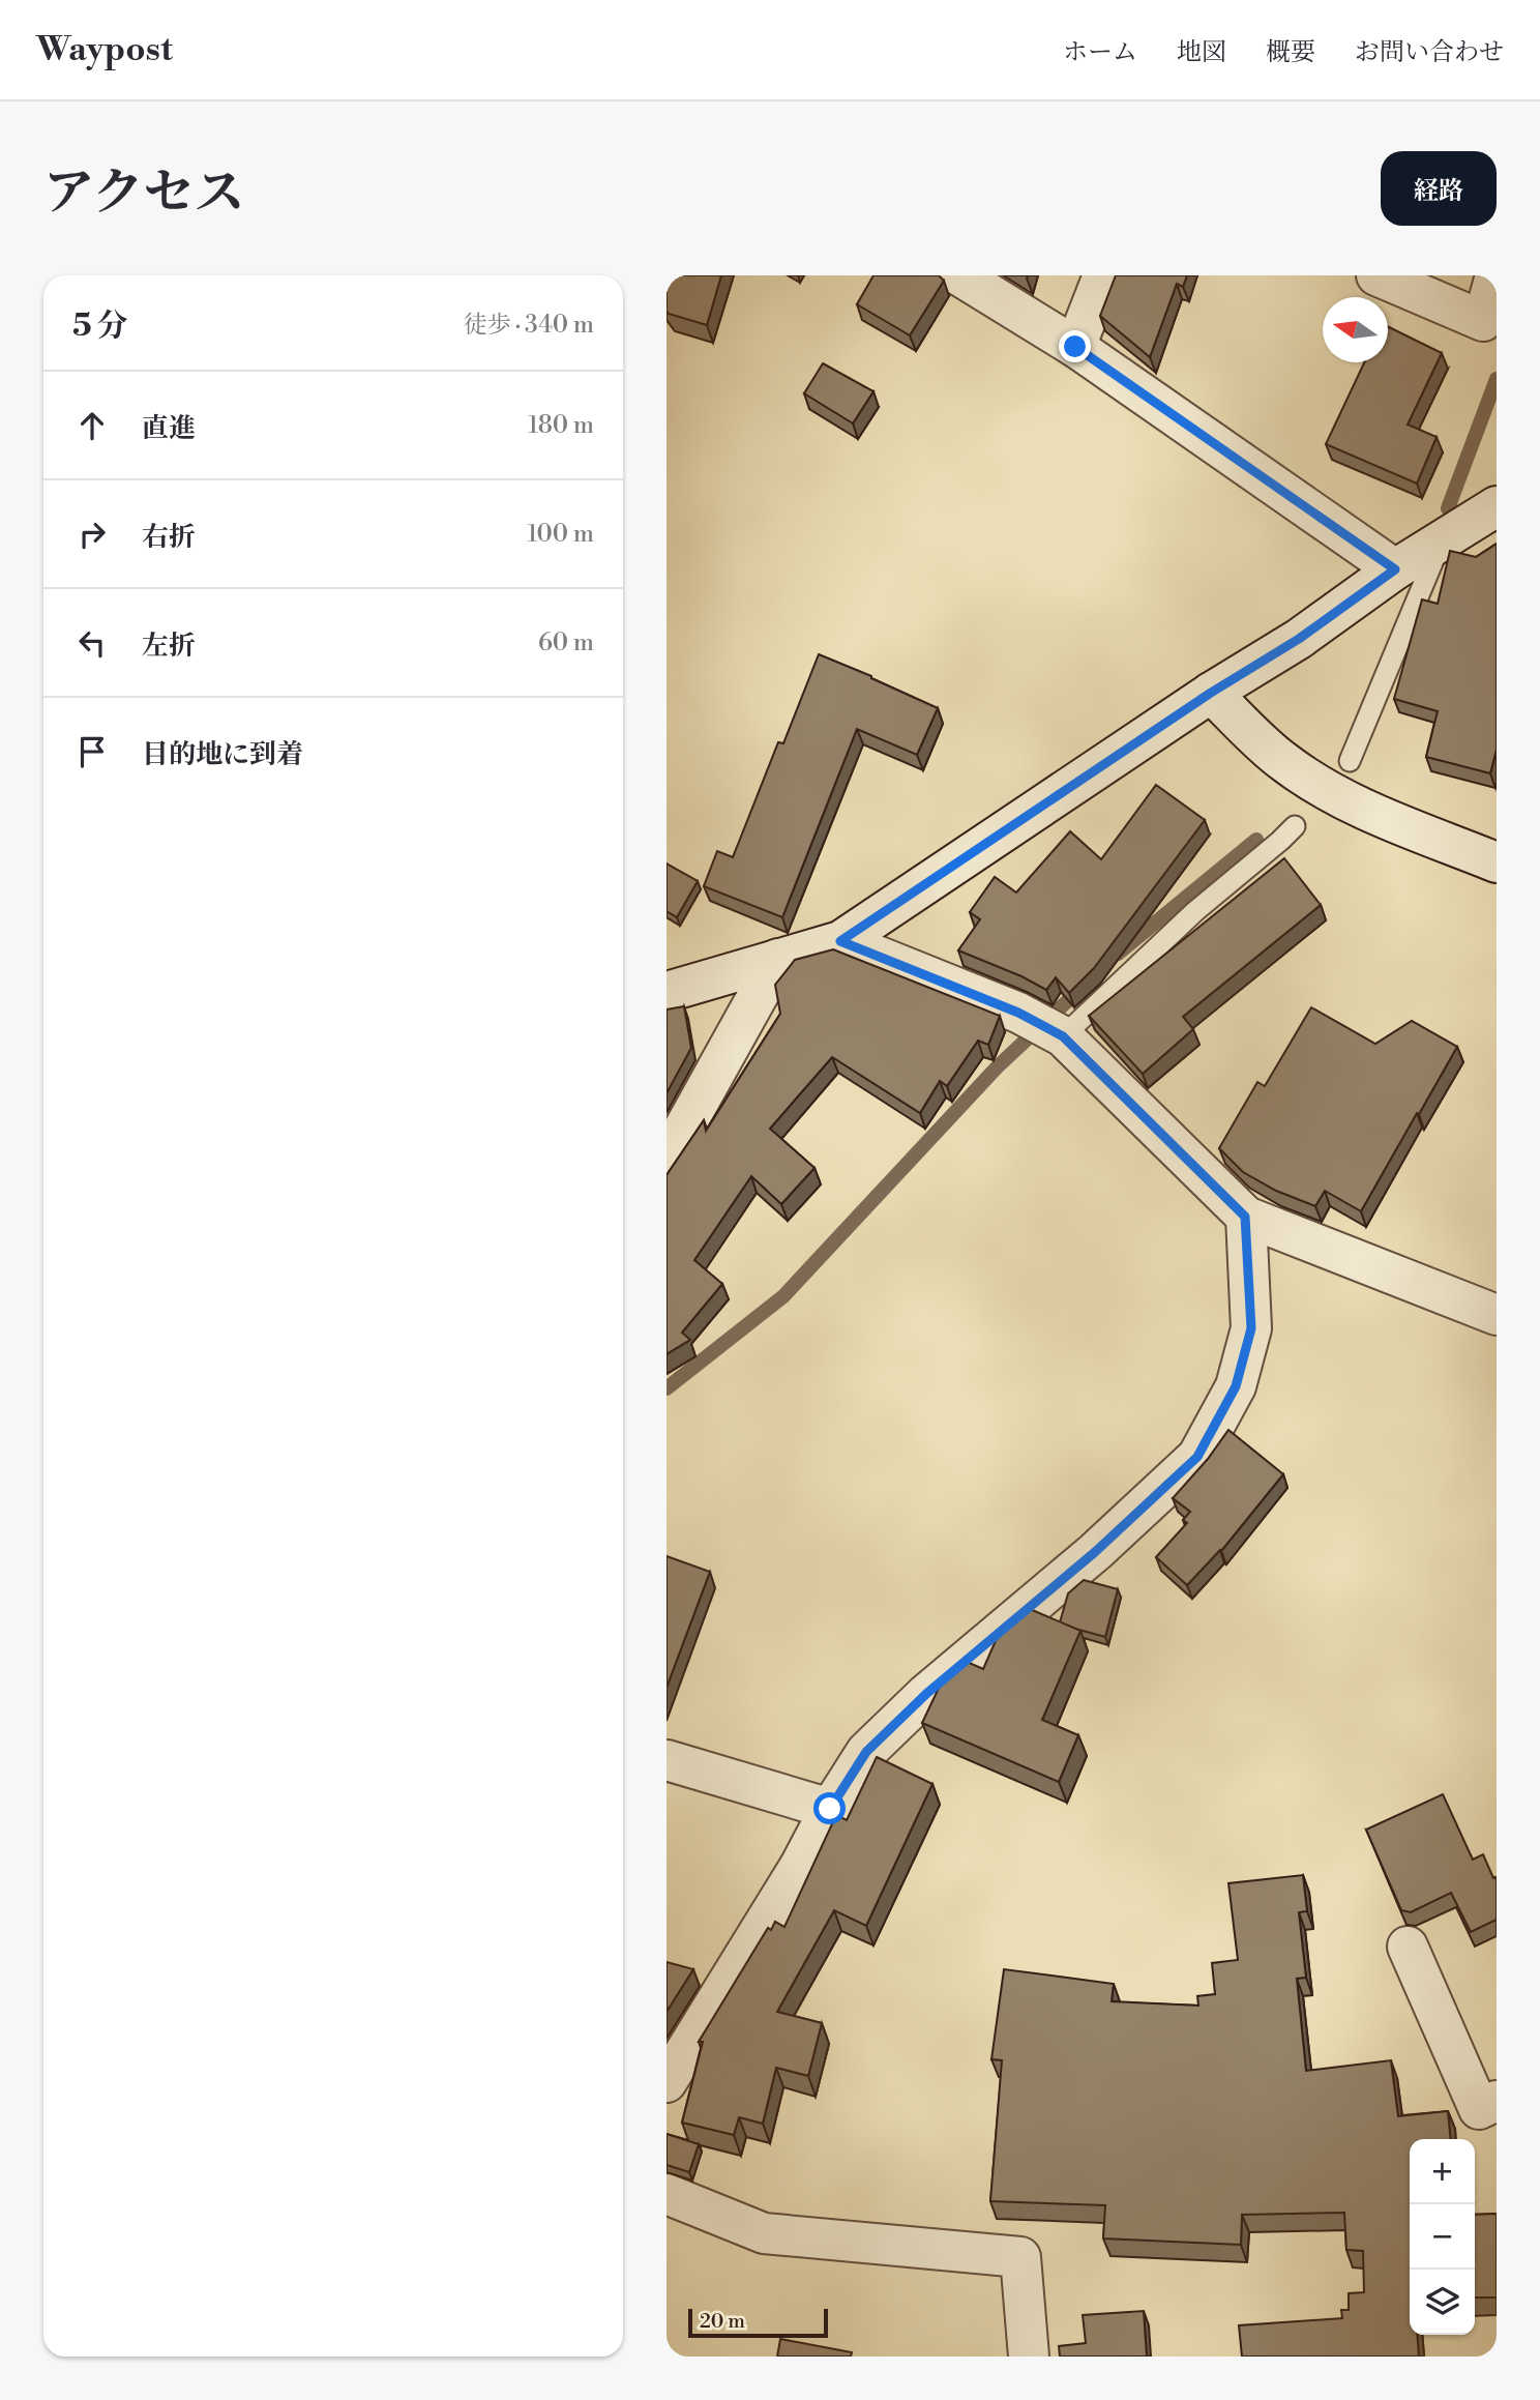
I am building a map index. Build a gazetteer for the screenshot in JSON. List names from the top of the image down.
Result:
{
  "scale_bar": "20 m",
  "north": "left",
  "page": {
    "header": "Waypost",
    "nav": [
      "ホーム",
      "地図",
      "概要",
      "お問い合わせ"
    ],
    "title": "アクセス",
    "buttons": "経路",
    "heading": ["5 分", "徒歩 · 340 m"],
    "list": [
      ["直進", "180 m"],
      ["右折", "100 m"],
      ["左折", "60 m"],
      "目的地に到着"
    ],
    "map_buttons": ["+", "−"],
    "scale": "20 m"
  }
}
